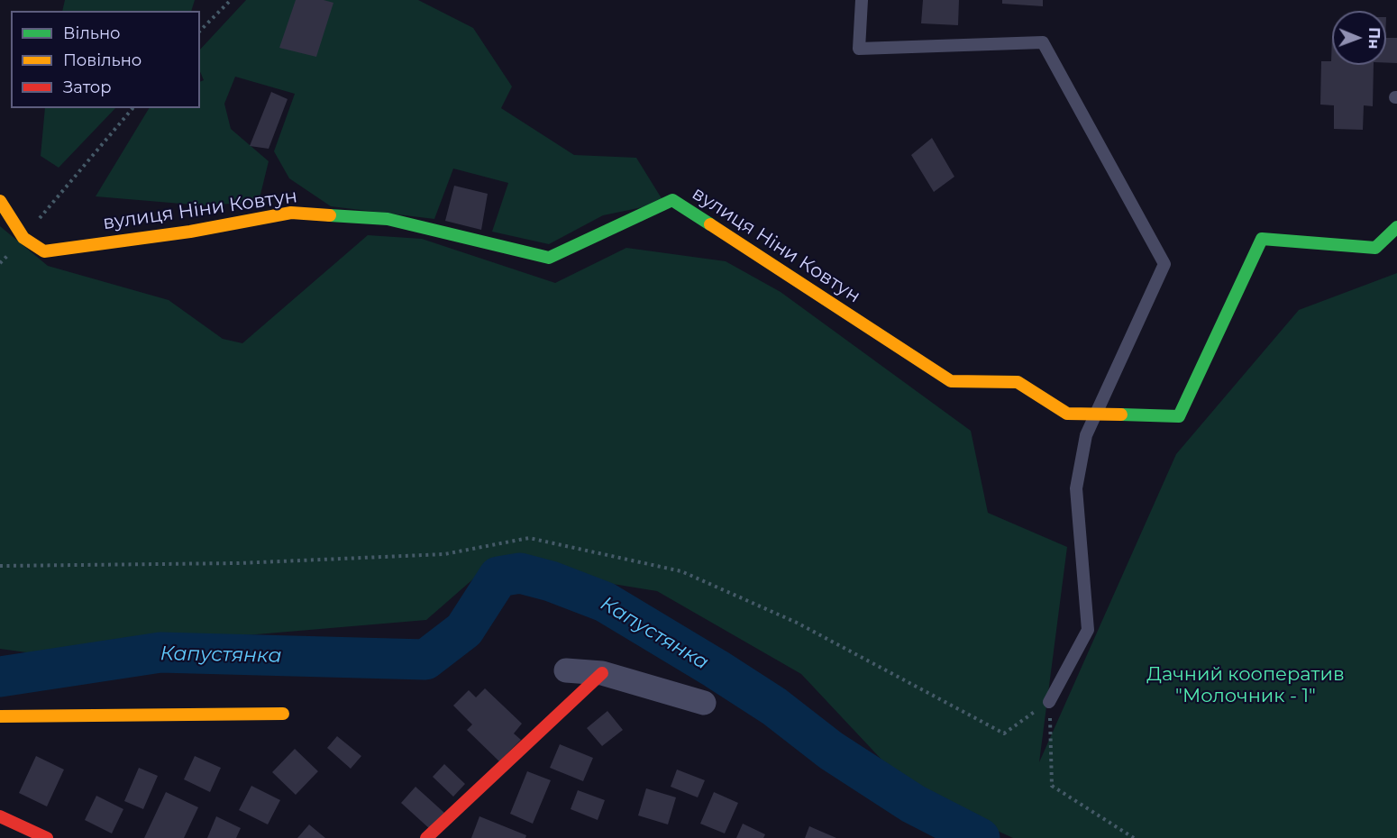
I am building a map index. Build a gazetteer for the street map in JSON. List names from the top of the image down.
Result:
{
  "streets": {
    "street": ["вулиця Ніни Ковтун"]
  },
  "water": ["Капустянка"],
  "parks": ["Дачний кооператив \"Молочник - 1\""],
  "legend": ["Вільно", "Повільно", "Затор"],
  "north": "right"
}
